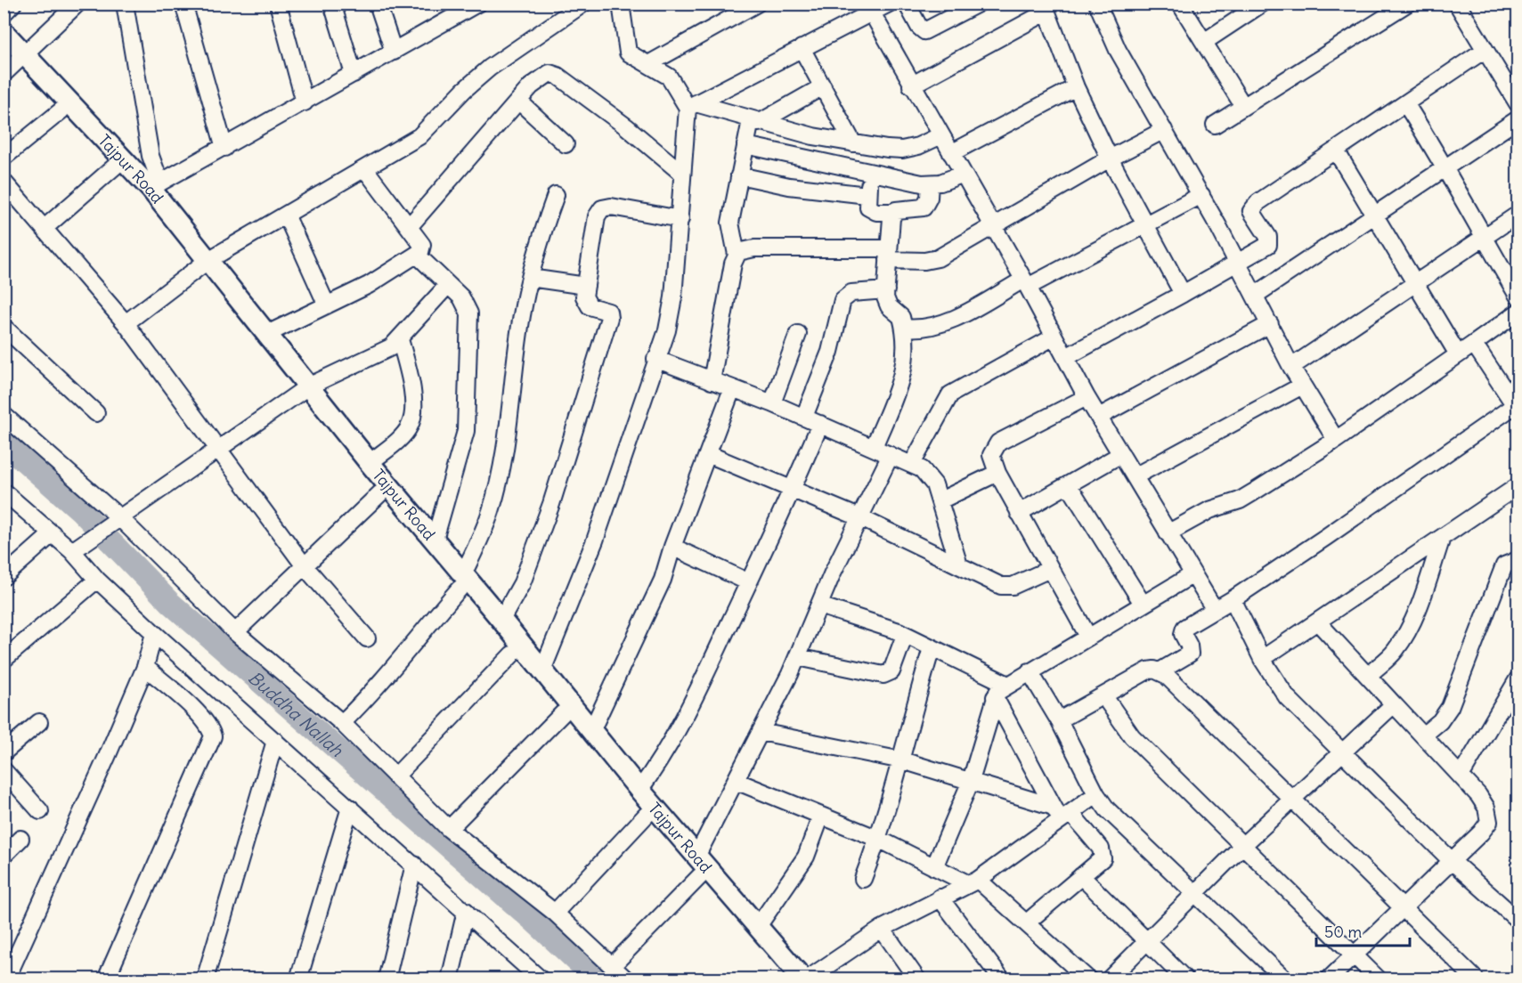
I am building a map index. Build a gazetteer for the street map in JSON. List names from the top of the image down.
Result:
{
  "streets": {
    "main road": ["Tajpur Road"]
  },
  "water": ["Buddha Nallah"],
  "scale_bar": "50 m"
}
